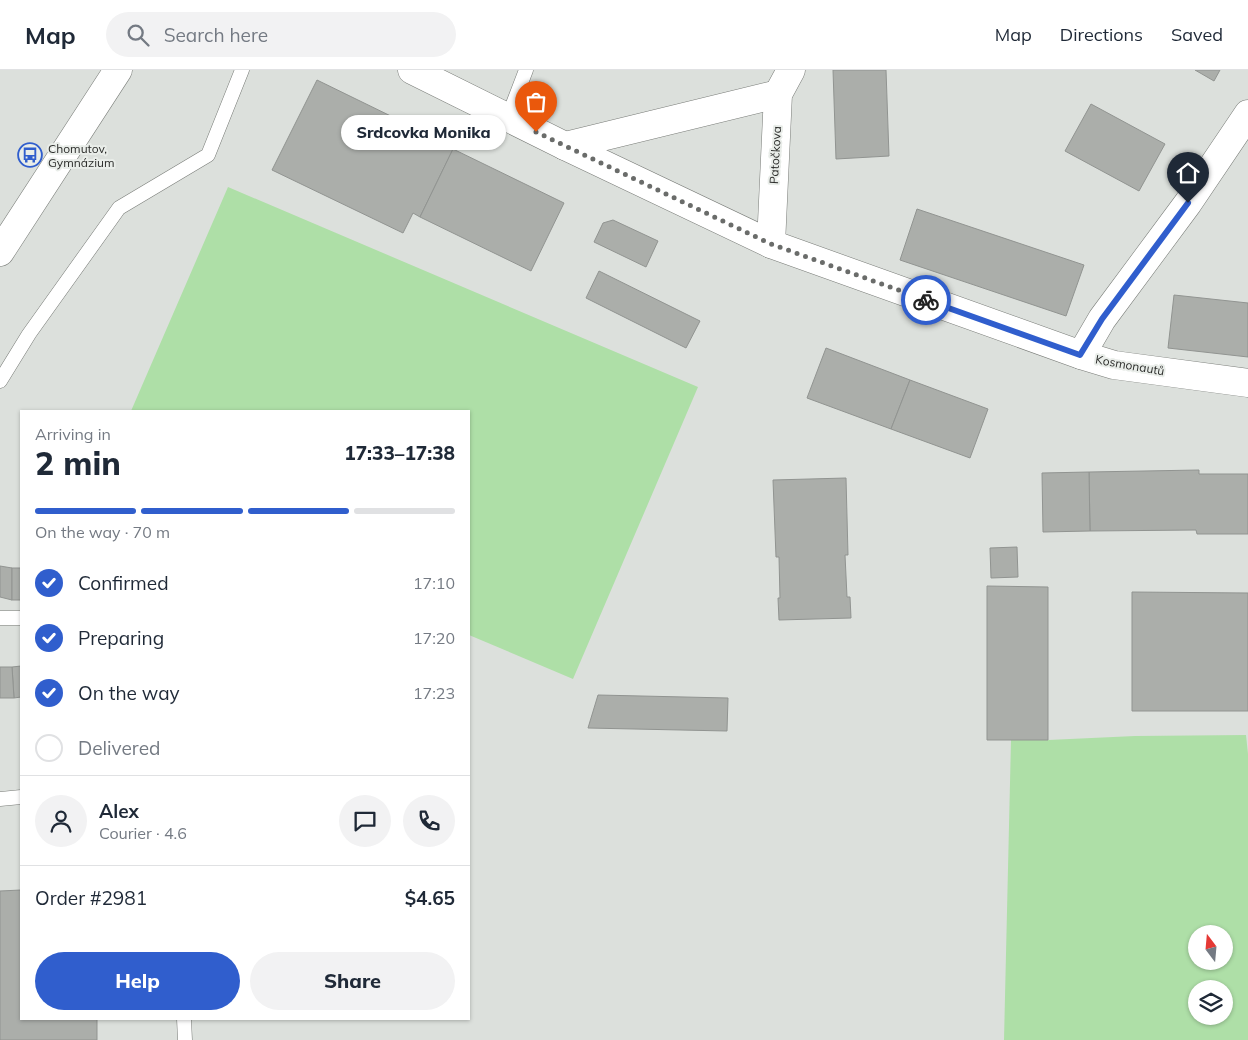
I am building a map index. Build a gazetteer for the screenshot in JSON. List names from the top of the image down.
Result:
{
  "streets": {
    "street": ["Patočkova", "Kosmonautů"]
  },
  "crossings": [
    ["Patočkova", "Kosmonautů"]
  ],
  "places": {
    "other": ["Srdcovka Monika"],
    "bus stop": ["Chomutov, Gymnázium"]
  },
  "north": "top",
  "page": {
    "header": "Map",
    "search": "Search here",
    "nav": ["Map", "Directions", "Saved"],
    "bubble": "Srdcovka Monika",
    "heading": ["2 min", "Arriving in", "17:33–17:38"],
    "panel": [
      "Alex",
      "Courier · 4.6",
      "Order #2981",
      "$4.65"
    ],
    "bar": "On the way · 70 m",
    "list": [
      ["Confirmed", "17:10"],
      ["Preparing", "17:20"],
      ["On the way", "17:23"],
      "Delivered"
    ],
    "buttons": ["Help", "Share"]
  }
}
